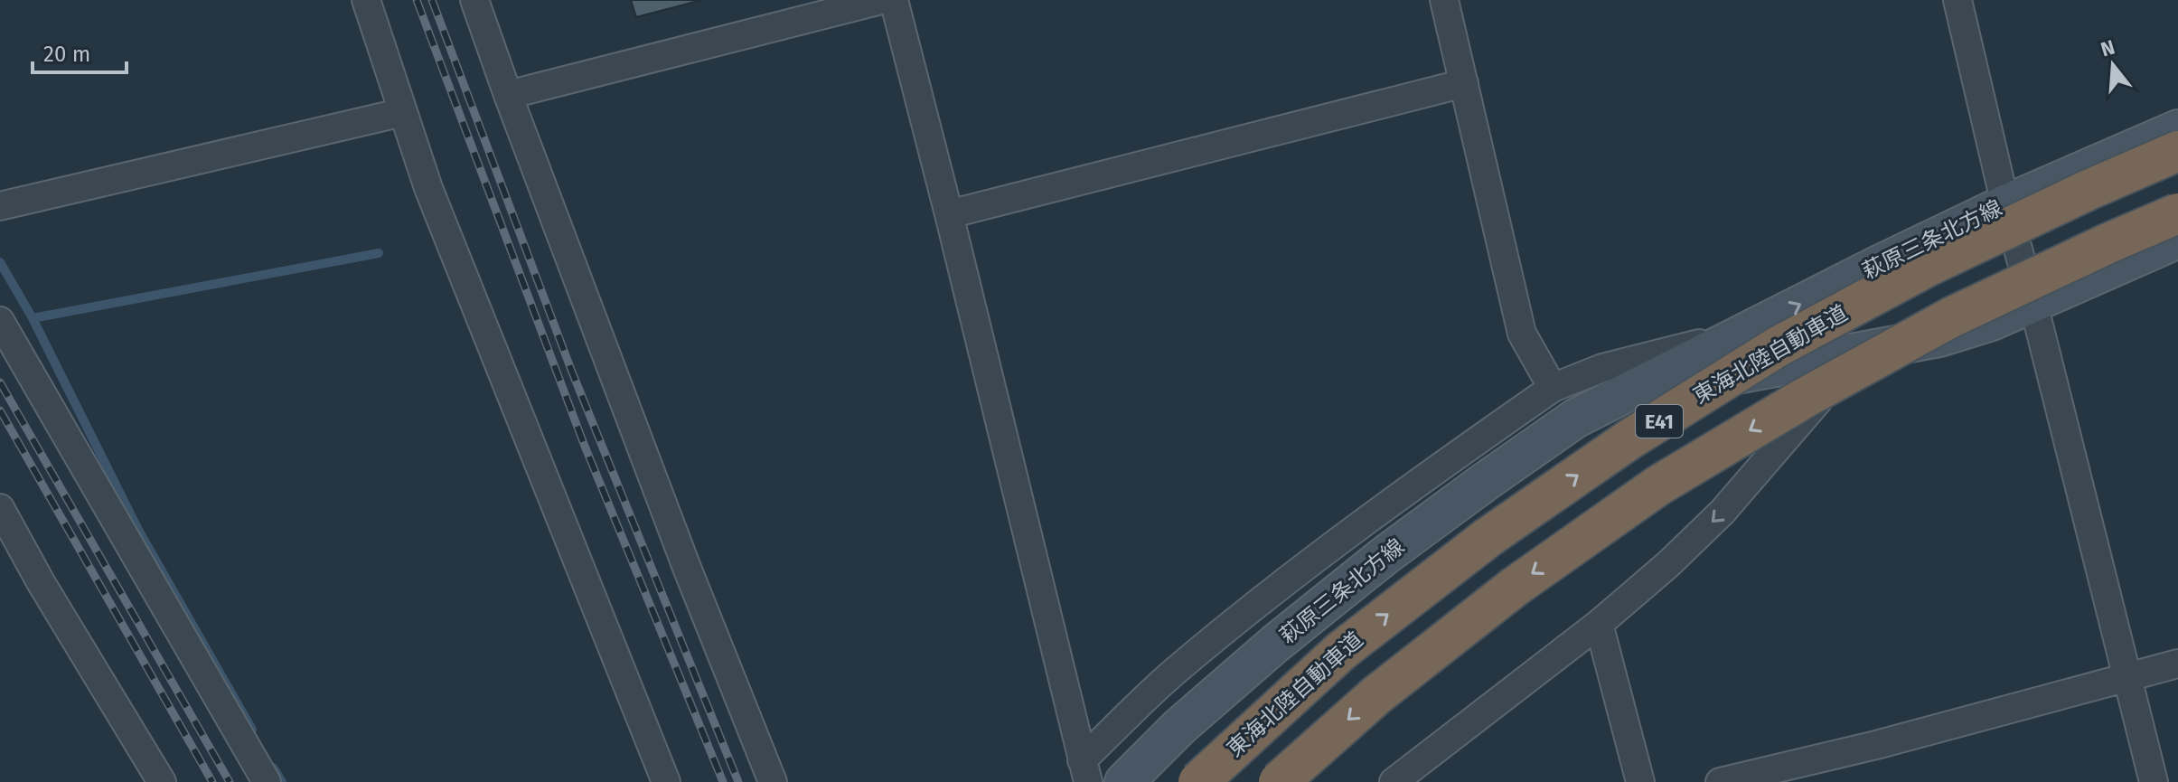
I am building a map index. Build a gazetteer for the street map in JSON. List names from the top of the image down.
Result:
{
  "streets": {
    "highway": ["東海北陸自動車道", "E41"],
    "main road": ["萩原三条北方線"]
  },
  "scale_bar": "20 m",
  "north": "top"
}
